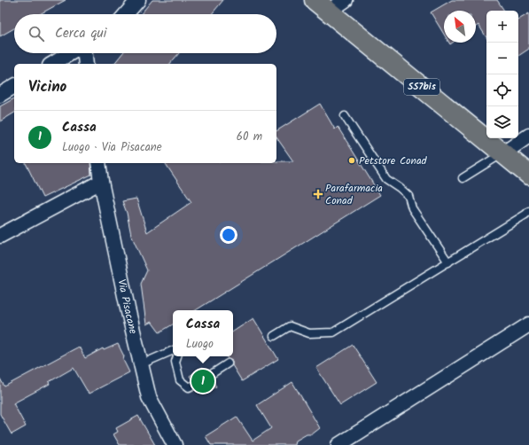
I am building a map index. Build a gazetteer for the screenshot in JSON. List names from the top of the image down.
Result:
{
  "streets": {
    "main road": ["SS7bis"],
    "street": ["Via Pisacane"]
  },
  "places": {
    "other": ["Petstore Conad"],
    "health": ["Parafarmacia Conad"]
  },
  "north": "top left",
  "page": {
    "map_buttons": ["+", "−"],
    "search": "Cerca qui",
    "heading": "Vicino",
    "list": [
      {
        "mark": "1",
        "name": "Cassa",
        "note": "Luogo · Via Pisacane",
        "value": "60 m"
      }
    ],
    "popup": ["Cassa", "Luogo"],
    "pins": "1"
  }
}
